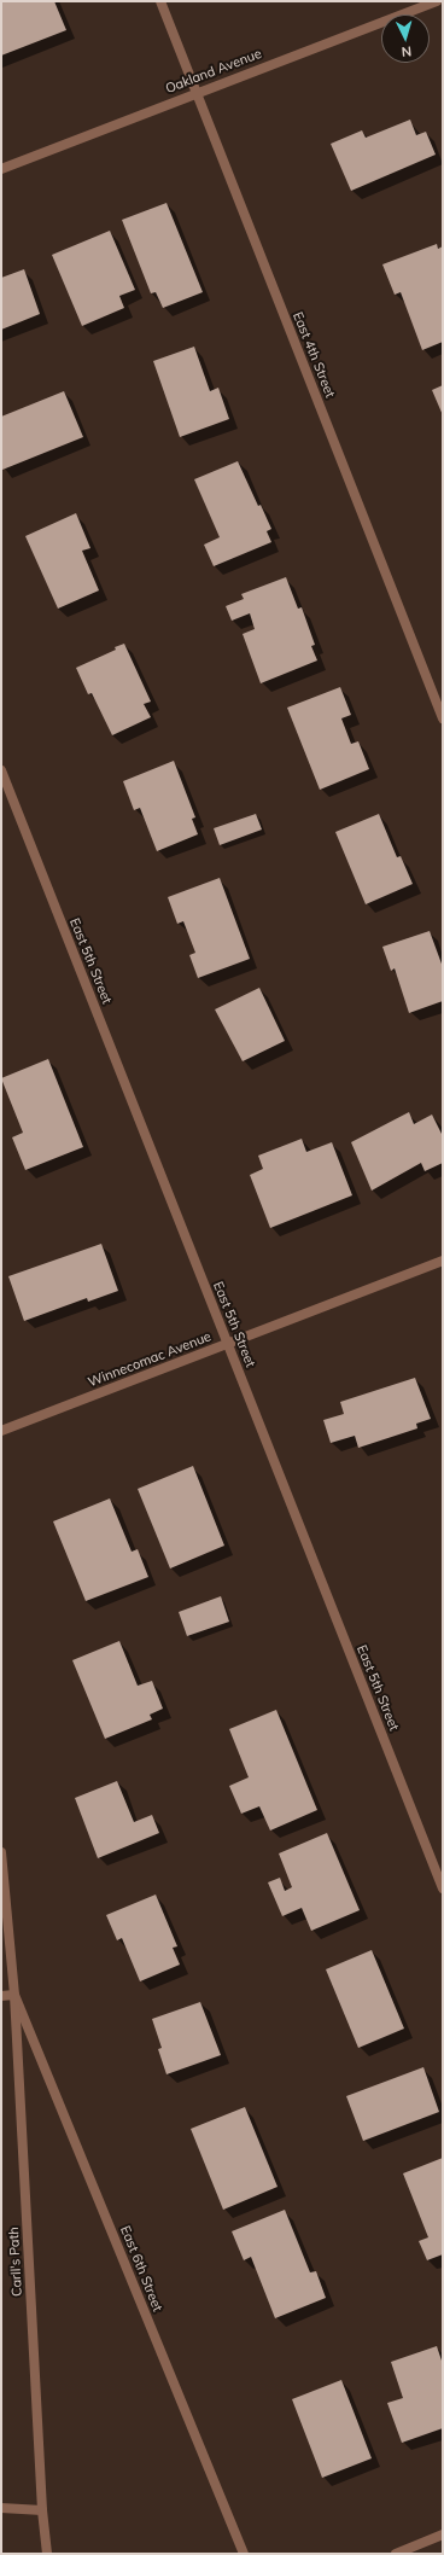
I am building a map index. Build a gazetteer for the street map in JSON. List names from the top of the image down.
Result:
{
  "streets": {
    "street": [
      "Oakland Avenue",
      "East 4th Street",
      "East 5th Street",
      "Winnecomac Avenue",
      "Carll's Path",
      "East 6th Street"
    ]
  },
  "crossings": [
    ["Oakland Avenue", "East 4th Street"],
    ["East 5th Street", "Winnecomac Avenue"],
    ["Carll's Path", "East 6th Street"]
  ],
  "north": "bottom"
}
